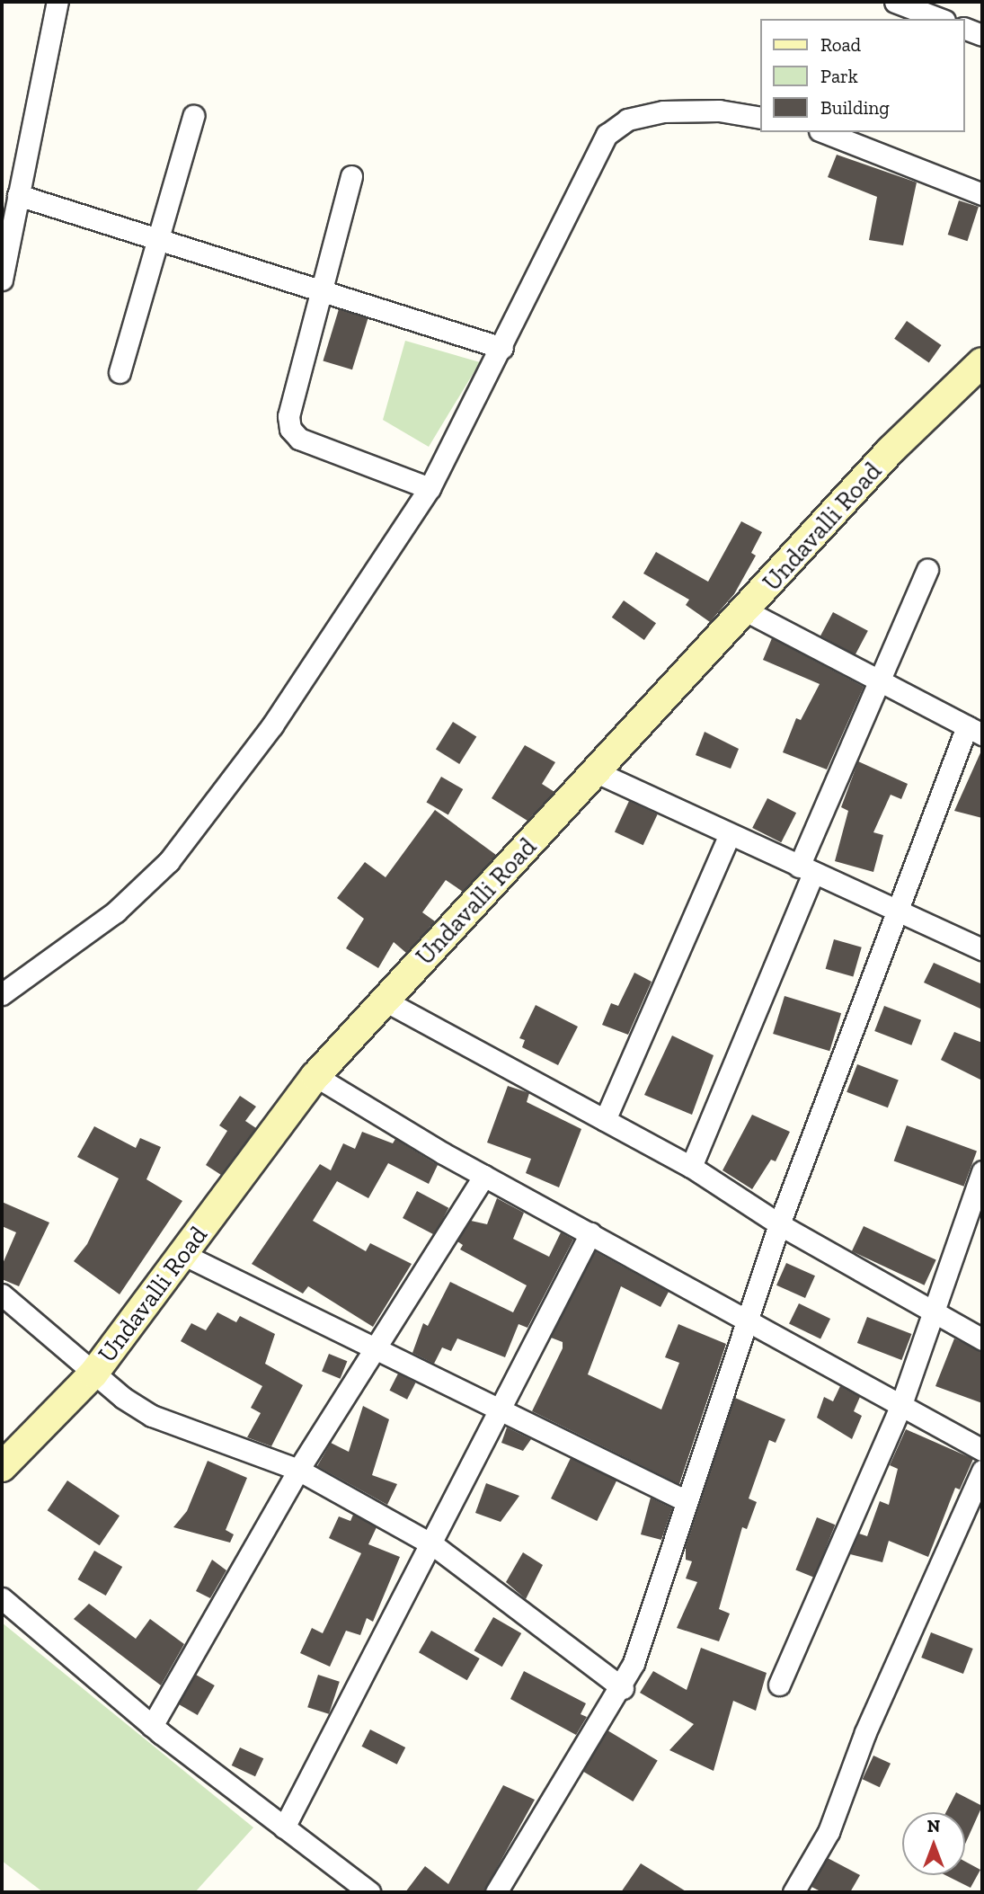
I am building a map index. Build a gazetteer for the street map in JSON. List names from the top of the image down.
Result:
{
  "streets": {
    "main road": ["Undavalli Road"]
  },
  "legend": ["Road", "Park", "Building"],
  "north": "top"
}
